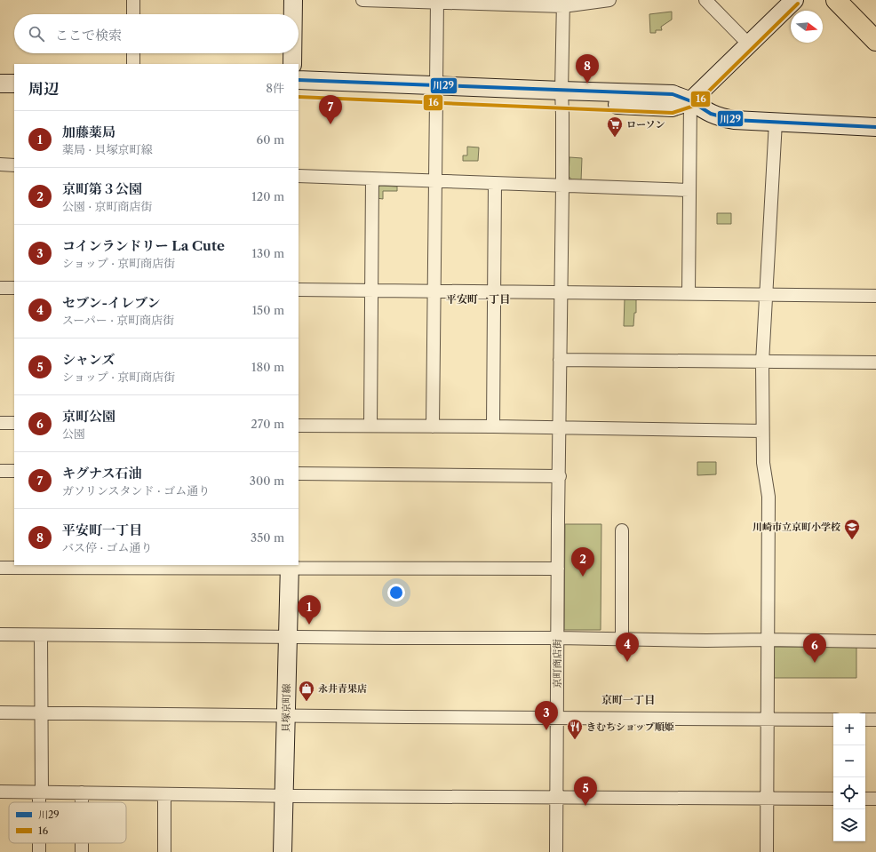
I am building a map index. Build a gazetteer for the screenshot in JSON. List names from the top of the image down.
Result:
{
  "streets": {
    "street": ["京町商店街", "貝塚京町線"]
  },
  "districts": ["平安町一丁目", "京町一丁目"],
  "places": {
    "supermarket": ["ローソン"],
    "school or university": ["川崎市立京町小学校"],
    "shop": ["永井青果店"],
    "restaurant": ["きむちショップ順姫"]
  },
  "lines": ["transit line 16", "transit line 川29"],
  "legend": ["川29", "16"],
  "north": "right",
  "page": {
    "search": "ここで検索",
    "pins": [
      "8",
      "7",
      "2",
      "1",
      "4",
      "6",
      "3",
      "5"
    ],
    "heading": ["周辺", "8件"],
    "list": [
      {
        "mark": "1",
        "name": "加藤薬局",
        "note": "薬局 · 貝塚京町線",
        "value": "60 m"
      },
      {
        "mark": "2",
        "name": "京町第３公園",
        "note": "公園 · 京町商店街",
        "value": "120 m"
      },
      {
        "mark": "3",
        "name": "コインランドリー La Cute",
        "note": "ショップ · 京町商店街",
        "value": "130 m"
      },
      {
        "mark": "4",
        "name": "セブン-イレブン",
        "note": "スーパー · 京町商店街",
        "value": "150 m"
      },
      {
        "mark": "5",
        "name": "シャンズ",
        "note": "ショップ · 京町商店街",
        "value": "180 m"
      },
      {
        "mark": "6",
        "name": "京町公園",
        "note": "公園",
        "value": "270 m"
      },
      {
        "mark": "7",
        "name": "キグナス石油",
        "note": "ガソリンスタンド · ゴム通り",
        "value": "300 m"
      },
      {
        "mark": "8",
        "name": "平安町一丁目",
        "note": "バス停 · ゴム通り",
        "value": "350 m"
      }
    ],
    "map_buttons": ["+", "−"]
  }
}
